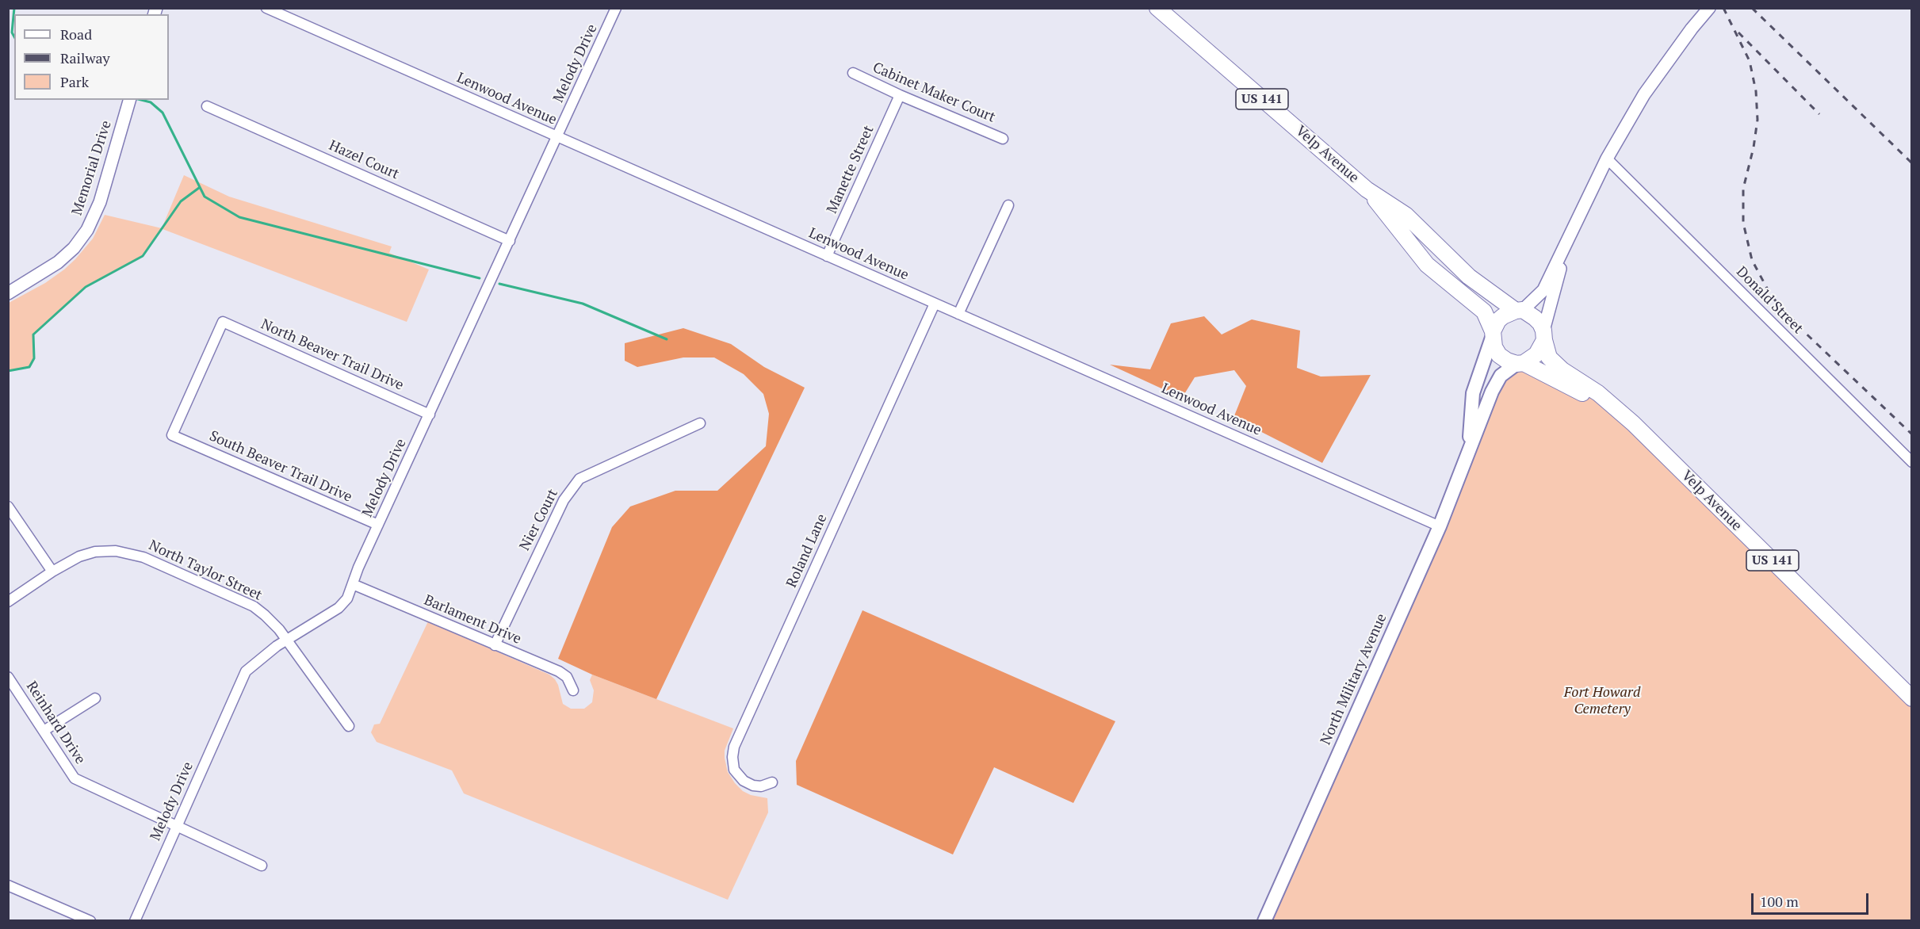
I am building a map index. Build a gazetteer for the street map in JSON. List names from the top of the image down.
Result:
{
  "streets": {
    "main road": ["US 141", "Velp Avenue", "North Military Avenue"],
    "street": [
      "Melody Drive",
      "Cabinet Maker Court",
      "Lenwood Avenue",
      "Hazel Court",
      "Memorial Drive",
      "Manette Street",
      "Donald Street",
      "North Beaver Trail Drive",
      "South Beaver Trail Drive",
      "Nier Court",
      "Roland Lane",
      "North Taylor Street",
      "Barlament Drive",
      "Reinhard Drive"
    ]
  },
  "crossings": [
    ["Melody Drive", "Lenwood Avenue"],
    ["Melody Drive", "Hazel Court"],
    ["Melody Drive", "North Beaver Trail Drive"],
    ["Melody Drive", "South Beaver Trail Drive"],
    ["Melody Drive", "North Taylor Street"],
    ["Melody Drive", "Barlament Drive"],
    ["Melody Drive", "Reinhard Drive"],
    ["Cabinet Maker Court", "Manette Street"],
    ["Lenwood Avenue", "Manette Street"],
    ["Lenwood Avenue", "Roland Lane"],
    ["Lenwood Avenue", "North Military Avenue"],
    ["Velp Avenue", "North Military Avenue"],
    ["North Beaver Trail Drive", "South Beaver Trail Drive"],
    ["Nier Court", "Barlament Drive"]
  ],
  "parks": ["Fort Howard Cemetery"],
  "legend": ["Road", "Railway", "Park"],
  "scale_bar": "100 m"
}
